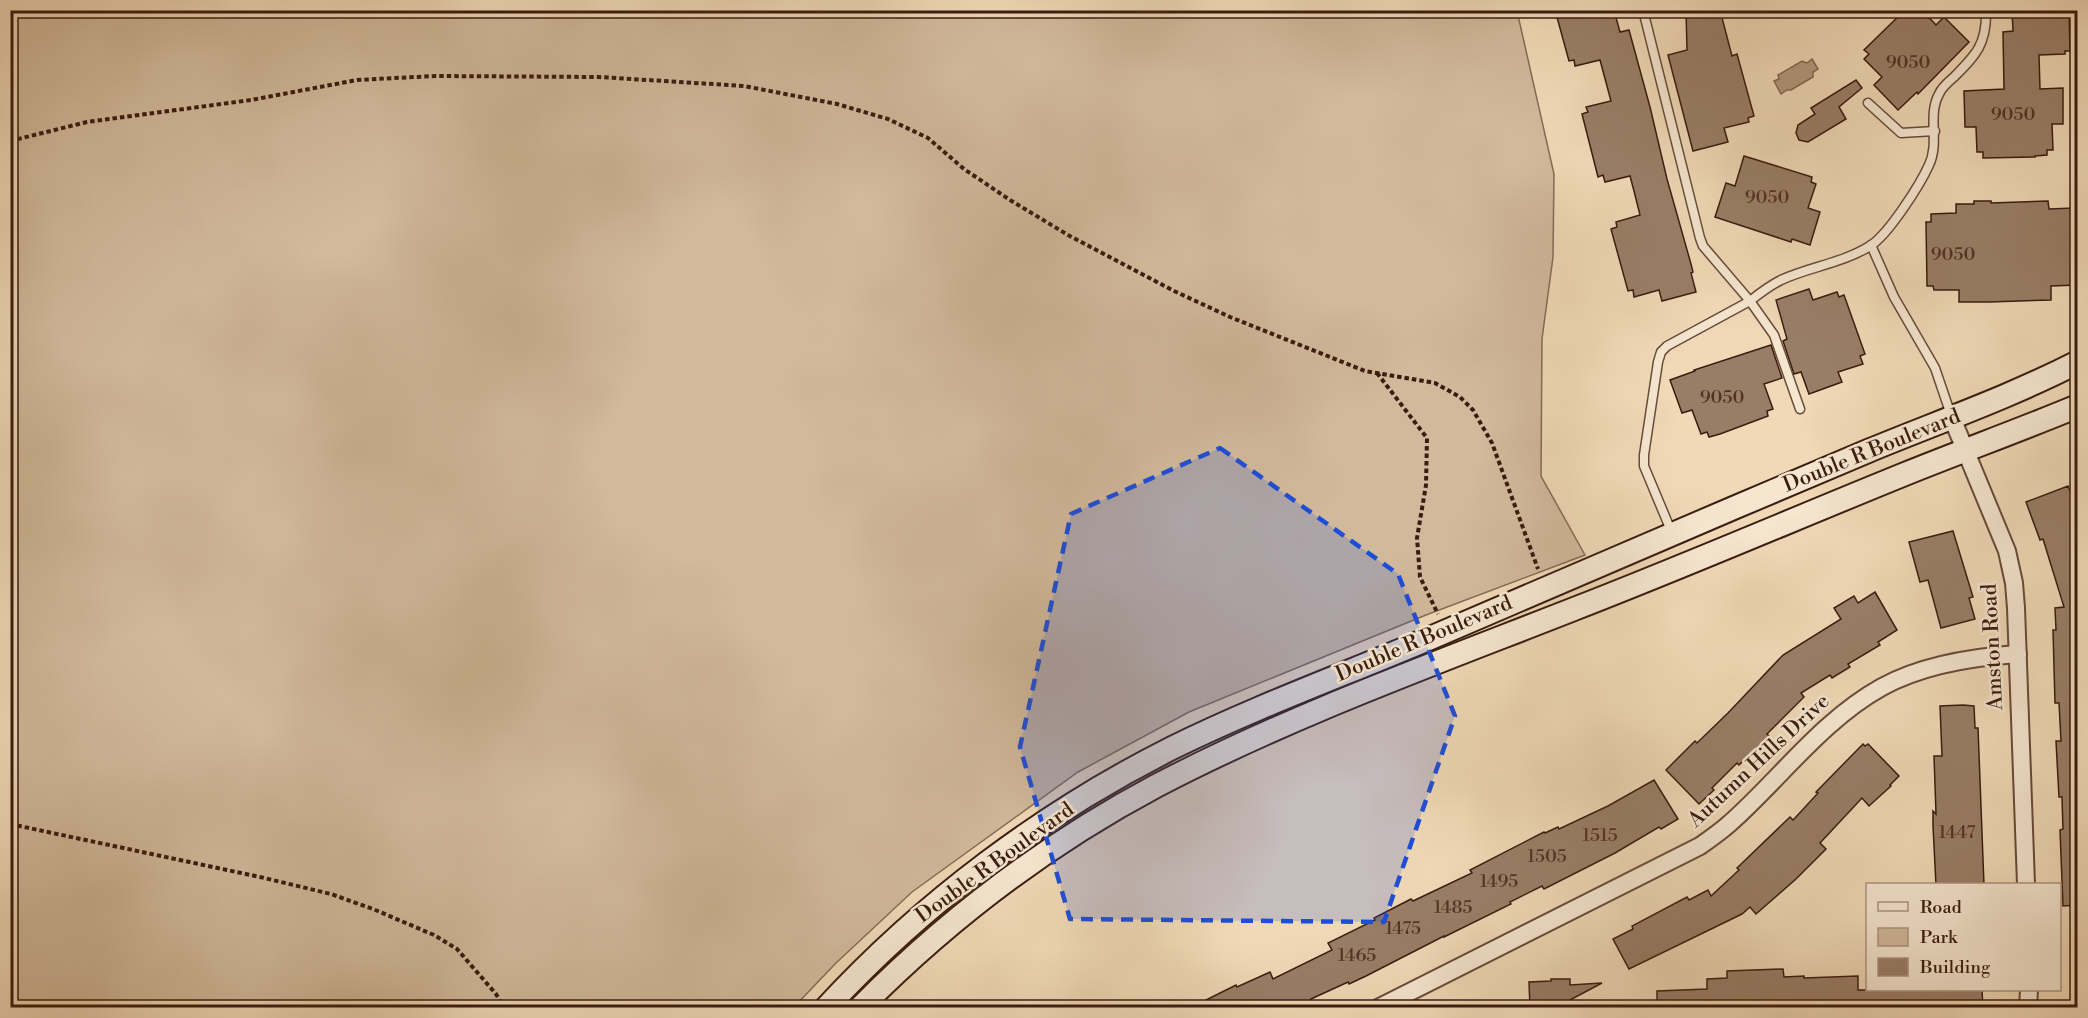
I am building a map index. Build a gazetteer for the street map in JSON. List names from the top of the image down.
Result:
{
  "streets": {
    "main road": ["Double R Boulevard"],
    "street": ["Amston Road", "Autumn Hills Drive"]
  },
  "crossings": [
    ["Double R Boulevard", "Amston Road"],
    ["Amston Road", "Autumn Hills Drive"]
  ],
  "house_numbers": [
    "9050",
    "9050",
    "9050",
    "9050",
    "9050",
    "1447",
    "1515",
    "1505",
    "1495",
    "1485",
    "1475",
    "1465"
  ],
  "legend": ["Road", "Park", "Building"]
}
